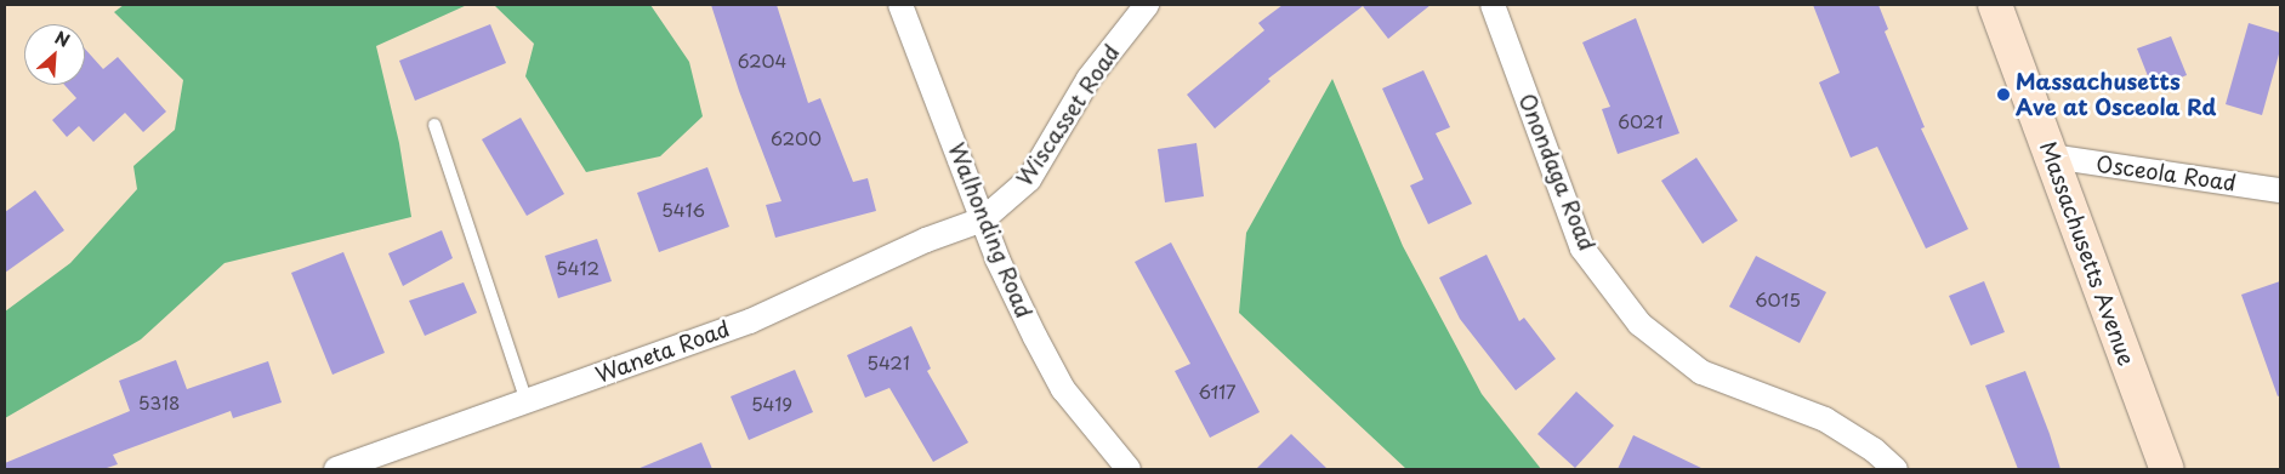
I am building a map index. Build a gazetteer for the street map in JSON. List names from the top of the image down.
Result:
{
  "streets": {
    "main road": ["Massachusetts Avenue"],
    "street": [
      "Wiscasset Road",
      "Onondaga Road",
      "Osceola Road",
      "Walhonding Road",
      "Waneta Road"
    ]
  },
  "crossings": [
    ["Wiscasset Road", "Walhonding Road"],
    ["Wiscasset Road", "Waneta Road"],
    ["Osceola Road", "Massachusetts Avenue"],
    ["Walhonding Road", "Waneta Road"]
  ],
  "places": ["Massachusetts Ave at Osceola Rd"],
  "house_numbers": [
    "6204",
    "6021",
    "6200",
    "5416",
    "5412",
    "6015",
    "5421",
    "6117",
    "5318",
    "5419"
  ],
  "north": "top right"
}
